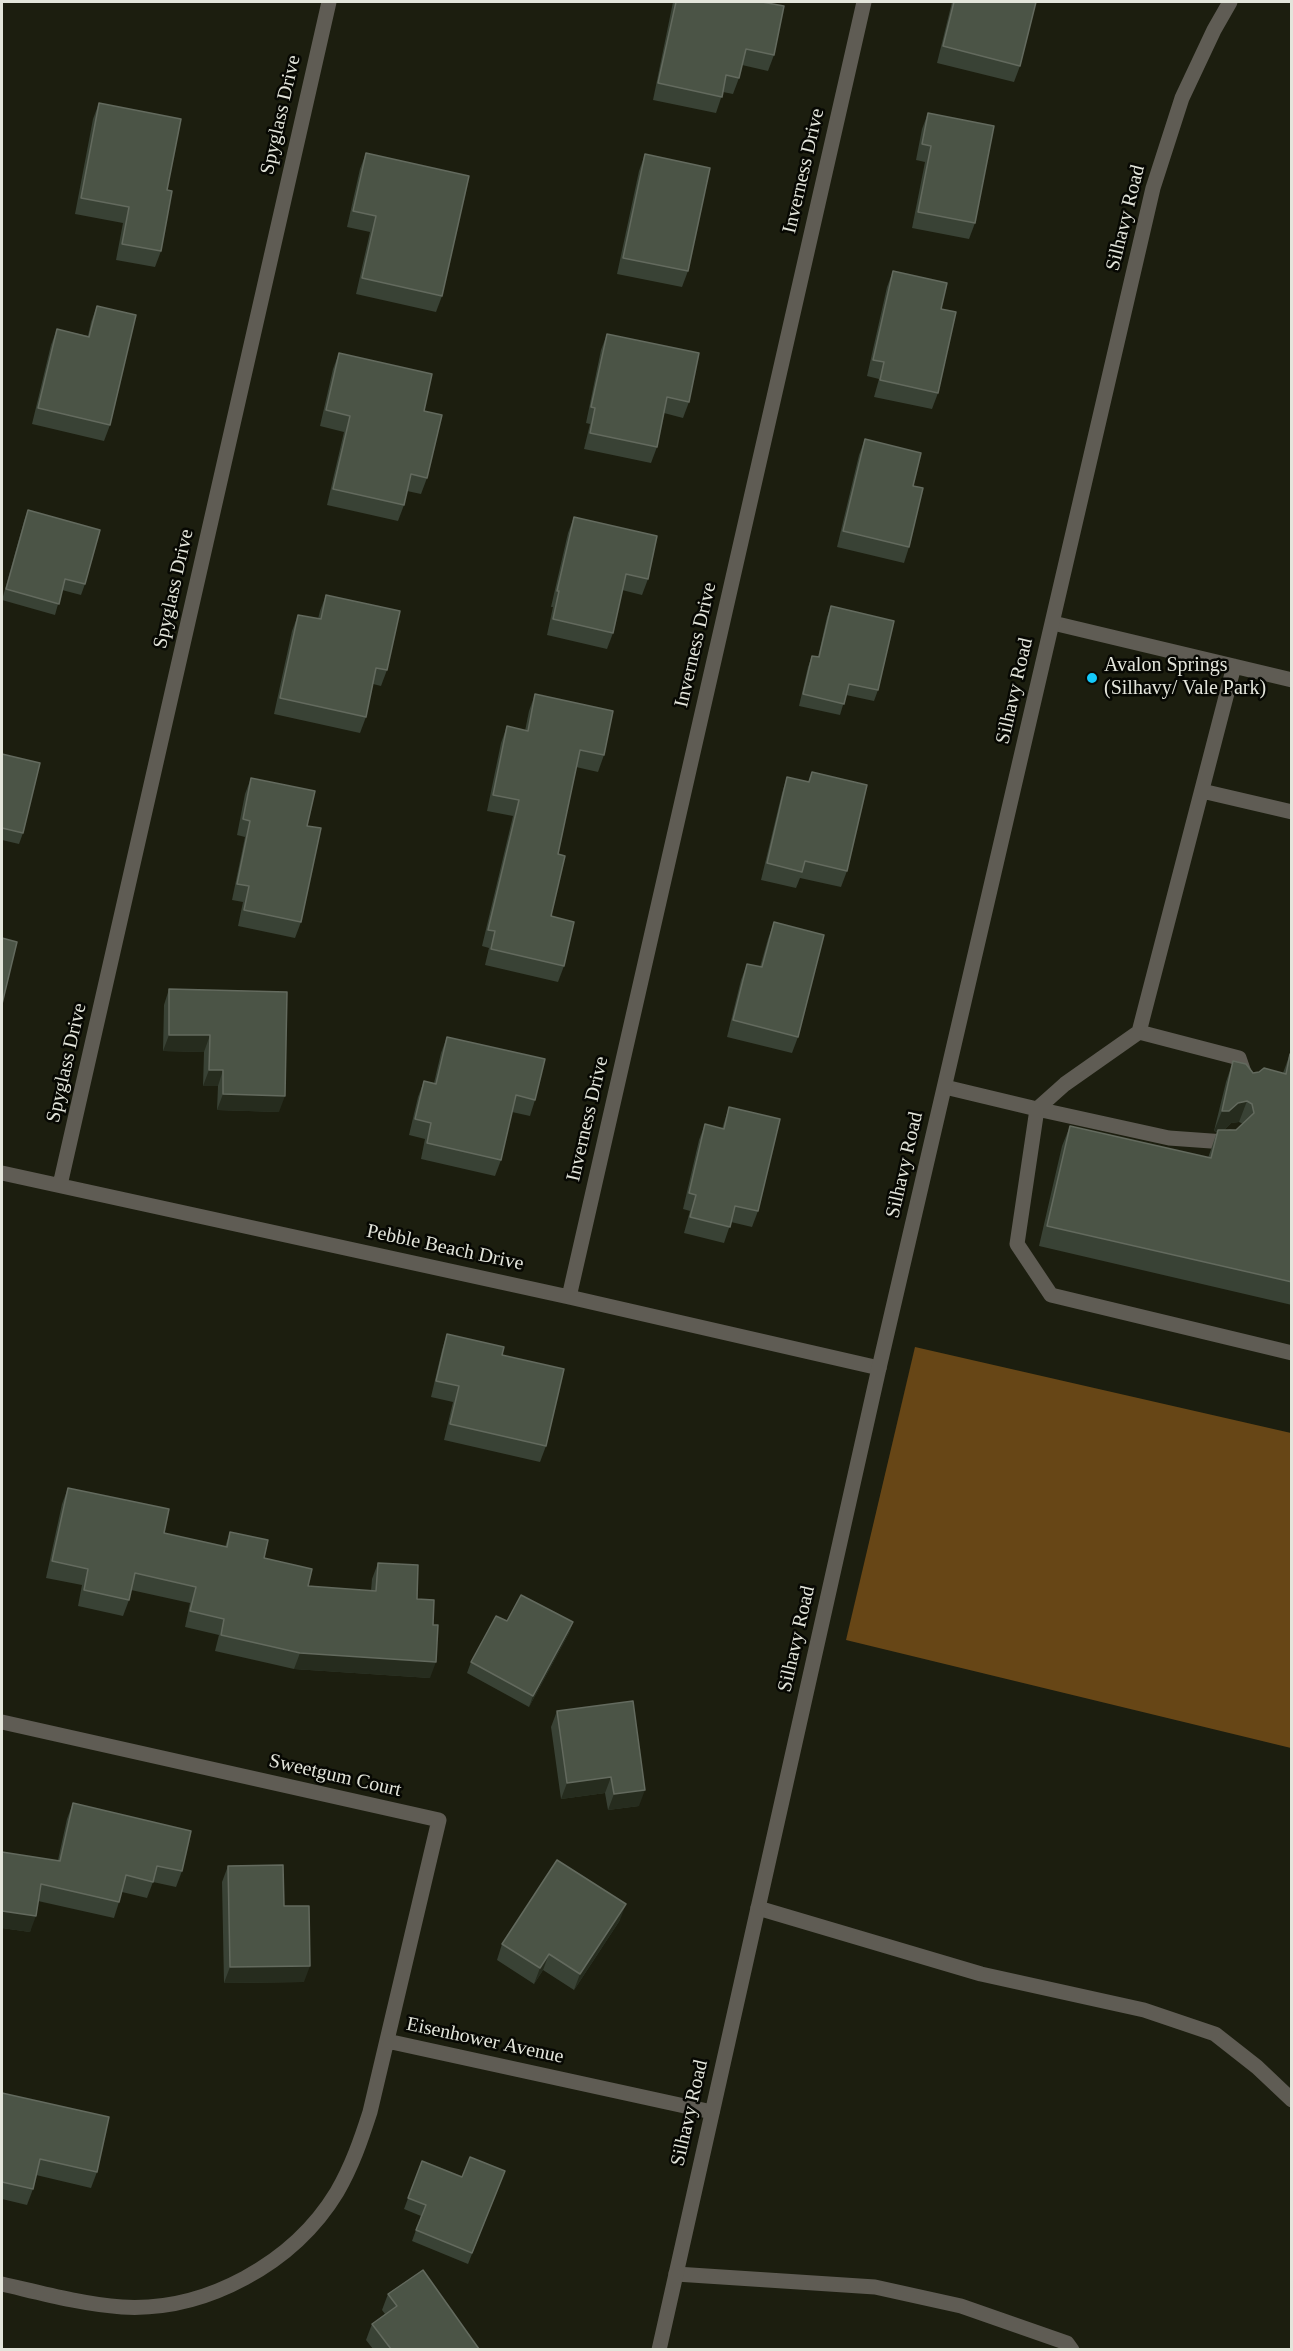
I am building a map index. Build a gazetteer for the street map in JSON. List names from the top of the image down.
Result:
{
  "streets": {
    "street": [
      "Spyglass Drive",
      "Inverness Drive",
      "Silhavy Road",
      "Pebble Beach Drive",
      "Sweetgum Court",
      "Eisenhower Avenue"
    ]
  },
  "crossings": [
    ["Spyglass Drive", "Pebble Beach Drive"],
    ["Inverness Drive", "Pebble Beach Drive"],
    ["Silhavy Road", "Pebble Beach Drive"],
    ["Silhavy Road", "Eisenhower Avenue"],
    ["Sweetgum Court", "Eisenhower Avenue"]
  ],
  "places": ["Avalon Springs (Silhavy/ Vale Park)"]
}
